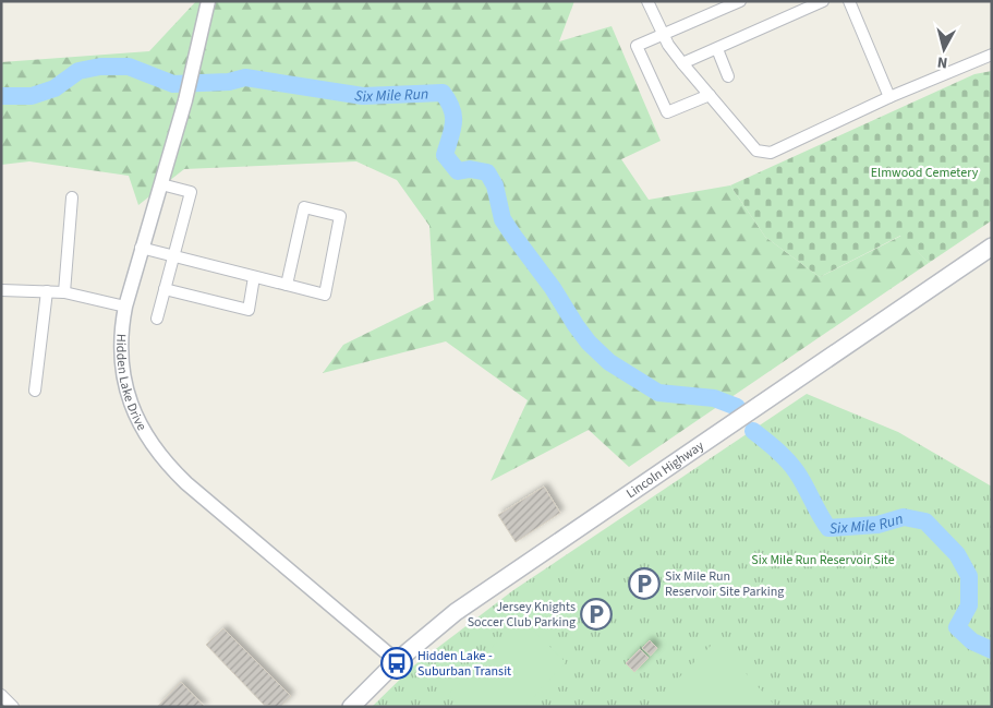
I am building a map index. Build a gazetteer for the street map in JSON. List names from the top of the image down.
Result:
{
  "streets": {
    "main road": ["Lincoln Highway"],
    "street": ["Hidden Lake Drive"]
  },
  "crossings": [
    ["Hidden Lake Drive", "Lincoln Highway"]
  ],
  "water": ["Six Mile Run"],
  "parks": ["Elmwood Cemetery", "Six Mile Run Reservoir Site"],
  "places": {
    "parking": ["Six Mile Run Reservoir Site Parking", "Jersey Knights Soccer Club Parking"],
    "bus stop": ["Hidden Lake - Suburban Transit"]
  },
  "north": "bottom"
}
